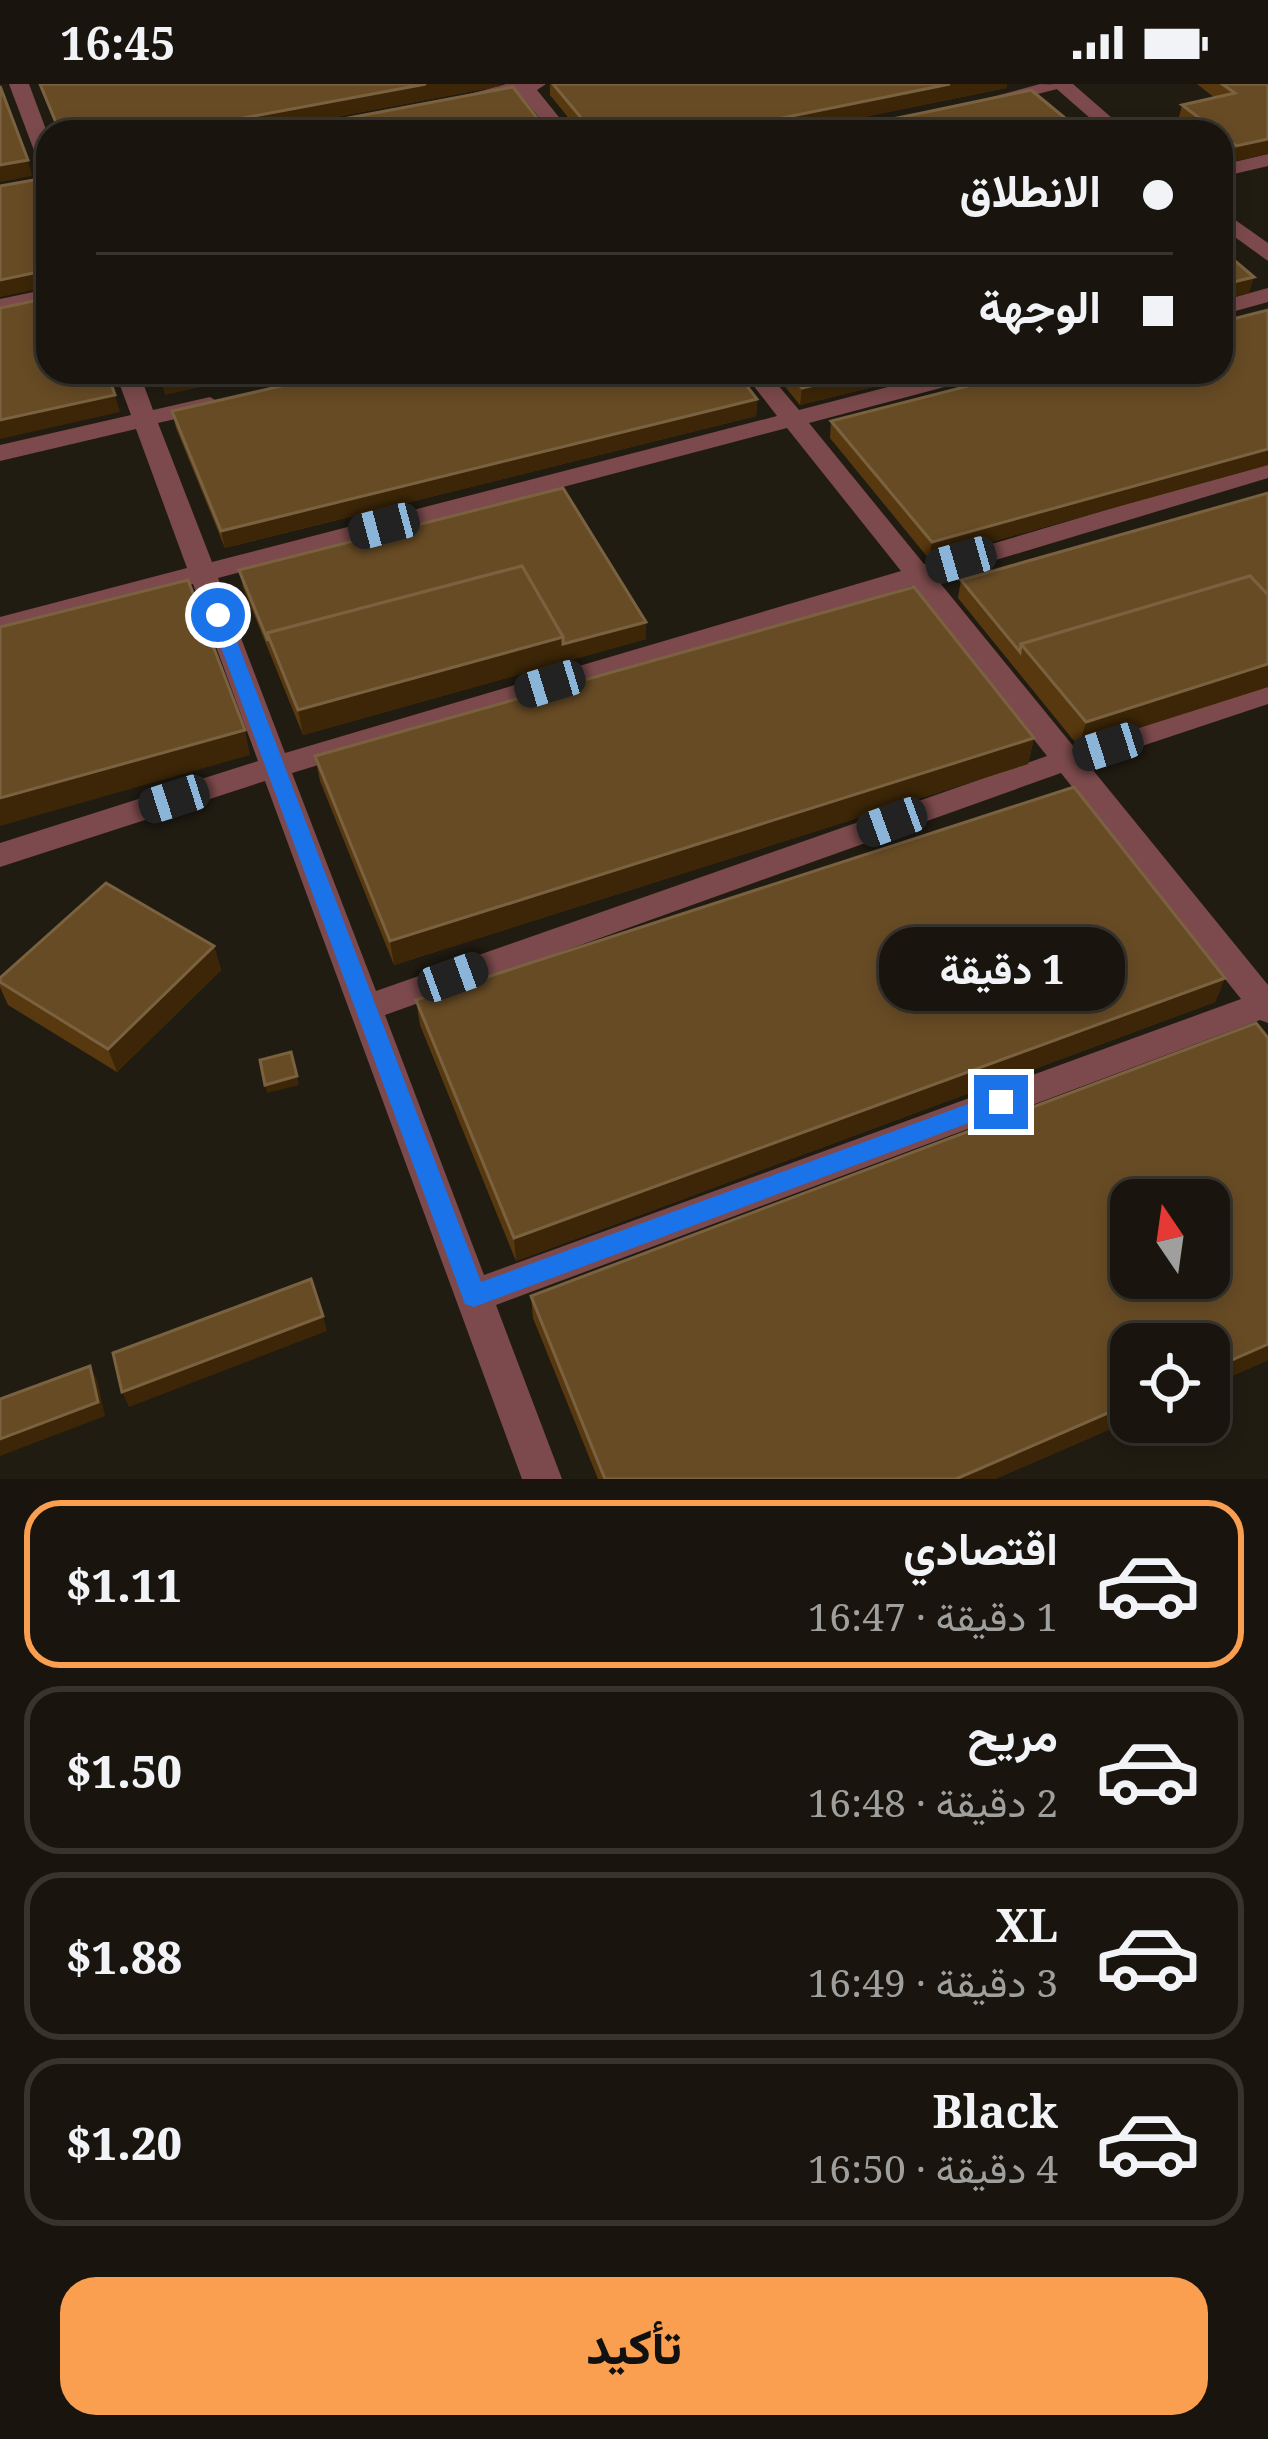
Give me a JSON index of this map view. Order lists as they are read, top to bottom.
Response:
{
  "north": "top",
  "page": {
    "status": "16:45",
    "banner": ["الانطلاق", "الوجهة"],
    "bubble": "1 دقيقة",
    "list": [
      {
        "name": "اقتصادي",
        "note": "1 دقيقة · 16:47",
        "value": "$1.11"
      },
      {
        "name": "مريح",
        "note": "2 دقيقة · 16:48",
        "value": "$1.50"
      },
      {
        "name": "XL",
        "note": "3 دقيقة · 16:49",
        "value": "$1.88"
      },
      {
        "name": "Black",
        "note": "4 دقيقة · 16:50",
        "value": "$1.20"
      }
    ],
    "buttons": "تأكيد"
  }
}
